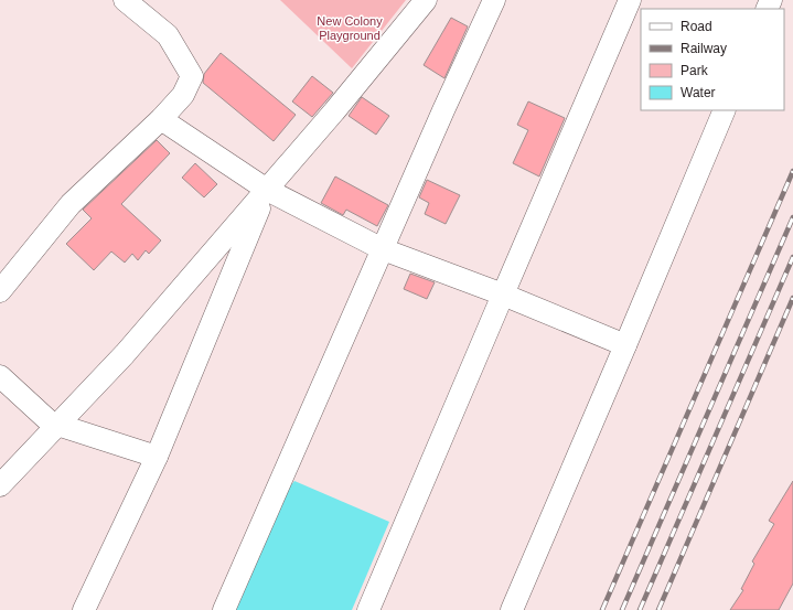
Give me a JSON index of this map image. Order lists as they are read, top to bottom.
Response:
{
  "parks": ["New Colony Playground"],
  "legend": [
    "Road",
    "Railway",
    "Park",
    "Water"
  ]
}
